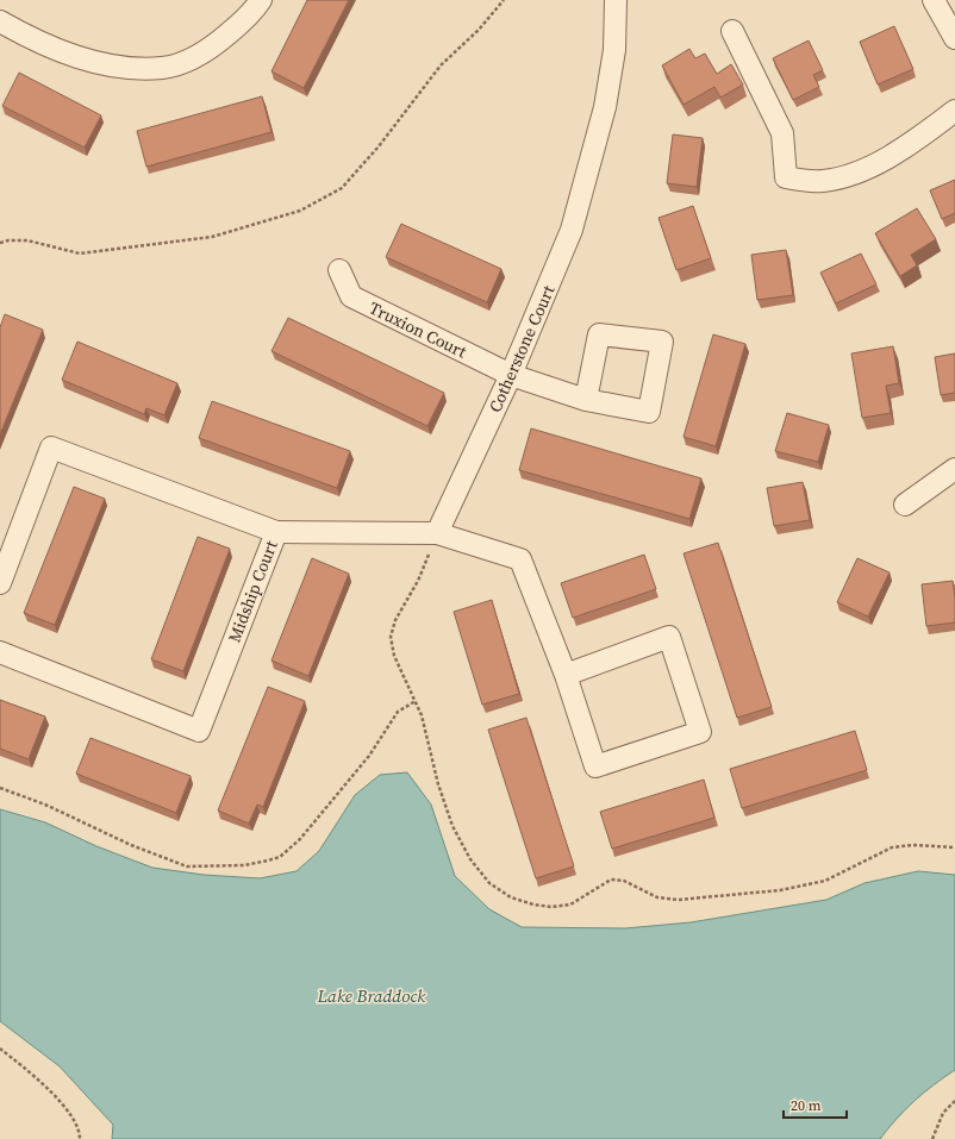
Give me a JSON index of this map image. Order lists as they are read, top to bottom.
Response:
{
  "streets": {
    "street": ["Truxion Court", "Cotherstone Court", "Midship Court"]
  },
  "crossings": [
    ["Truxion Court", "Cotherstone Court"]
  ],
  "water": ["Lake Braddock"],
  "scale_bar": "20 m"
}
